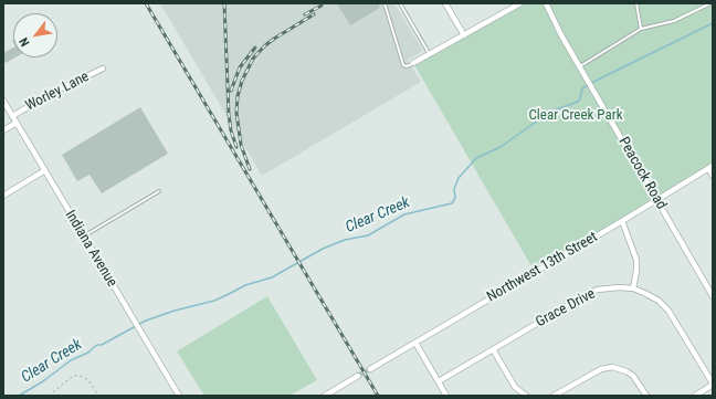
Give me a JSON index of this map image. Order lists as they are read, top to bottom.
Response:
{
  "streets": {
    "street": [
      "Worley Lane",
      "Peacock Road",
      "Indiana Avenue",
      "Northwest 13th Street",
      "Grace Drive"
    ]
  },
  "crossings": [
    ["Worley Lane", "Indiana Avenue"],
    ["Peacock Road", "Northwest 13th Street"]
  ],
  "water": ["Clear Creek"],
  "parks": ["Clear Creek Park"],
  "north": "bottom left"
}
